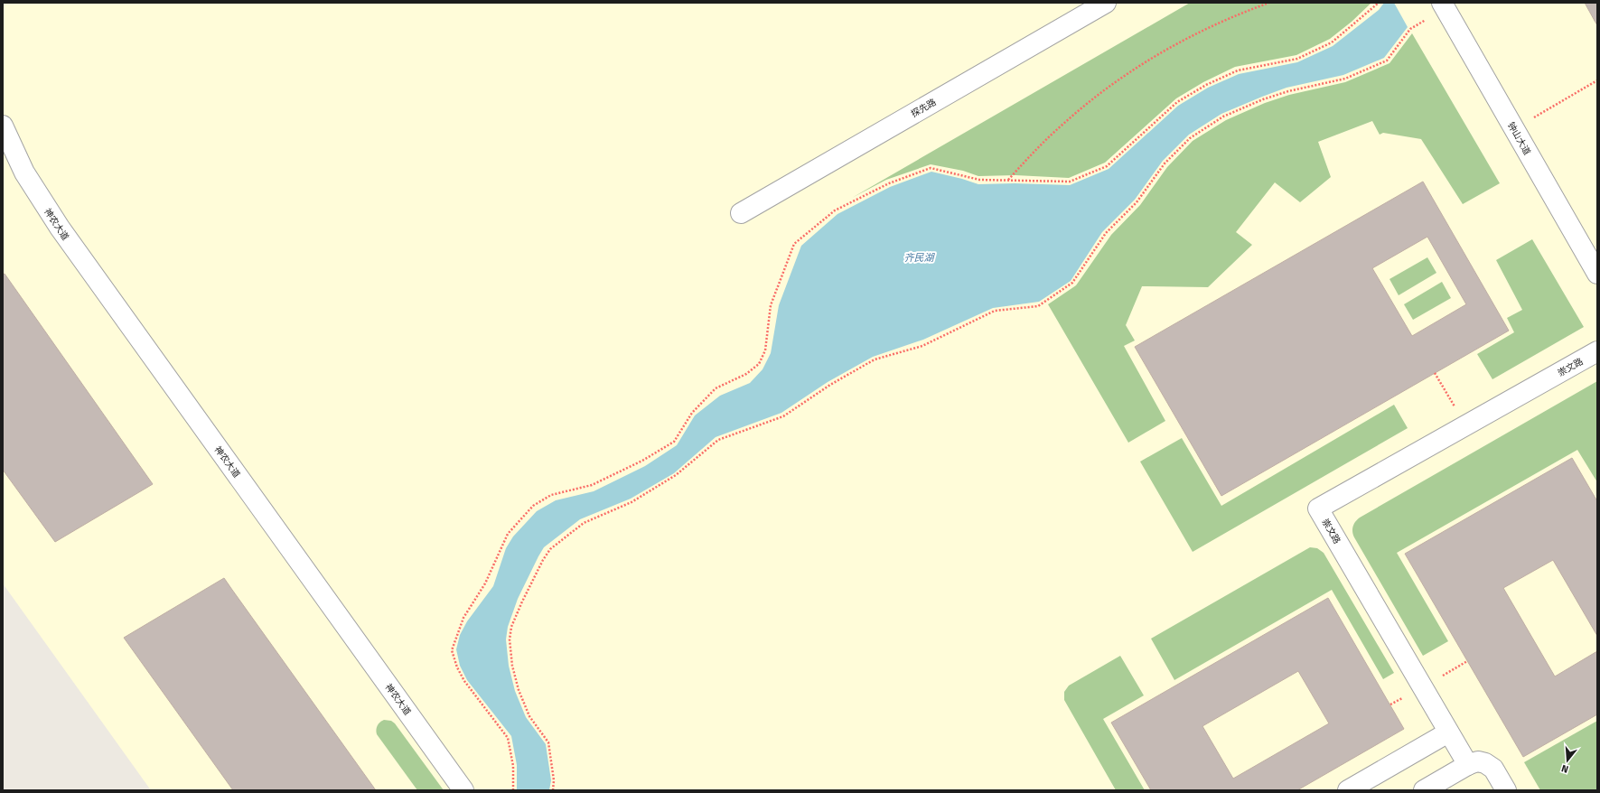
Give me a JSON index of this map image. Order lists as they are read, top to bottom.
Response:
{
  "streets": {
    "lane": [
      "探先路",
      "钟山大道",
      "神农大道",
      "崇文路"
    ]
  },
  "water": ["齐民湖"],
  "north": "bottom"
}
